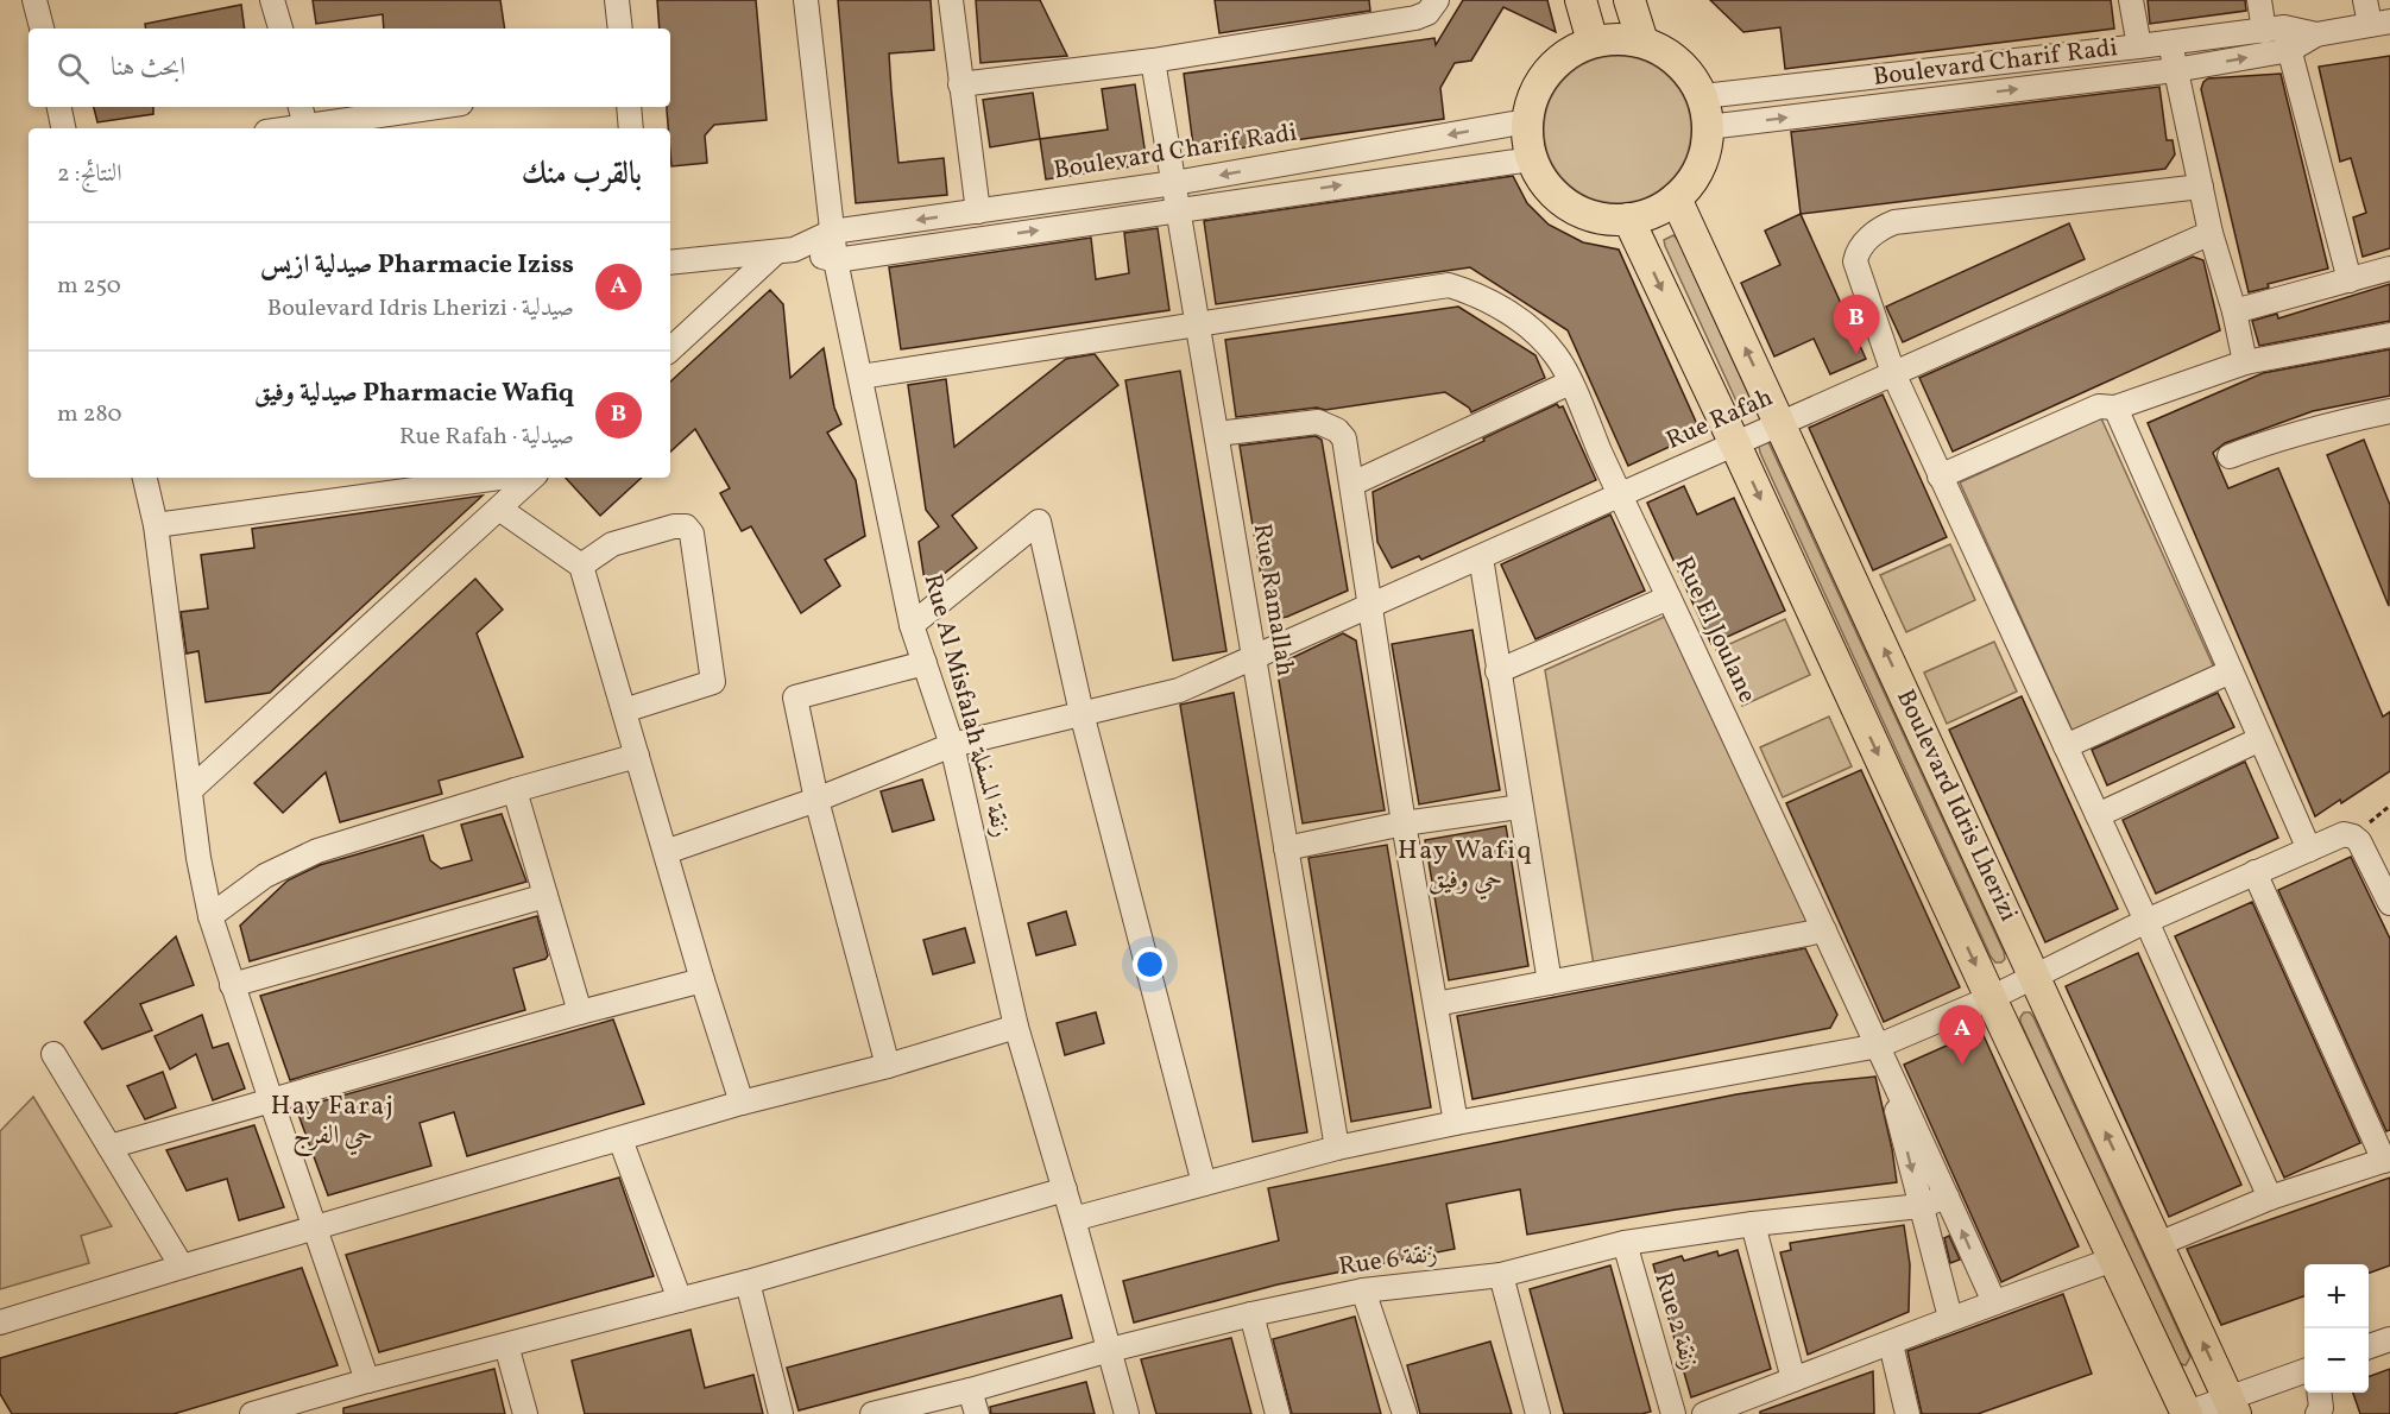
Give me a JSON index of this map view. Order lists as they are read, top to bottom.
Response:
{
  "streets": {
    "main road": ["Boulevard Idris Lherizi"],
    "street": [
      "Boulevard Charif Radi",
      "Rue Rafah",
      "Rue Ramallah",
      "Rue El Joulane",
      "Rue Al Misfalah زنقة المسفلة",
      "Rue 6 زنقة",
      "Rue 2 زنقة"
    ]
  },
  "crossings": [
    ["Boulevard Charif Radi", "Rue Ramallah"],
    ["Boulevard Charif Radi", "Rue Al Misfalah زنقة المسفلة"],
    ["Boulevard Charif Radi", "Boulevard Idris Lherizi"],
    ["Rue Rafah", "Rue Ramallah"],
    ["Rue Rafah", "Rue El Joulane"],
    ["Rue Rafah", "Rue Al Misfalah زنقة المسفلة"],
    ["Rue Rafah", "Boulevard Idris Lherizi"],
    ["Rue Ramallah", "Rue El Joulane"],
    ["Rue Al Misfalah زنقة المسفلة", "Rue 6 زنقة"],
    ["Rue 6 زنقة", "Rue 2 زنقة"]
  ],
  "districts": ["Hay Wafiq حي وفيق", "Hay Faraj حي الفرج"],
  "page": {
    "search": "ابحث هنا",
    "heading": ["بالقرب منك", "النتائج: 2"],
    "list": [
      {
        "mark": "A",
        "name": "Pharmacie Iziss صيدلية ازيس",
        "note": "صيدلية · Boulevard Idris Lherizi",
        "value": "250 m"
      },
      {
        "mark": "B",
        "name": "Pharmacie Wafiq صيدلية وفيق",
        "note": "صيدلية · Rue Rafah",
        "value": "280 m"
      }
    ],
    "pins": ["B", "A"],
    "map_buttons": ["+", "−"]
  }
}
